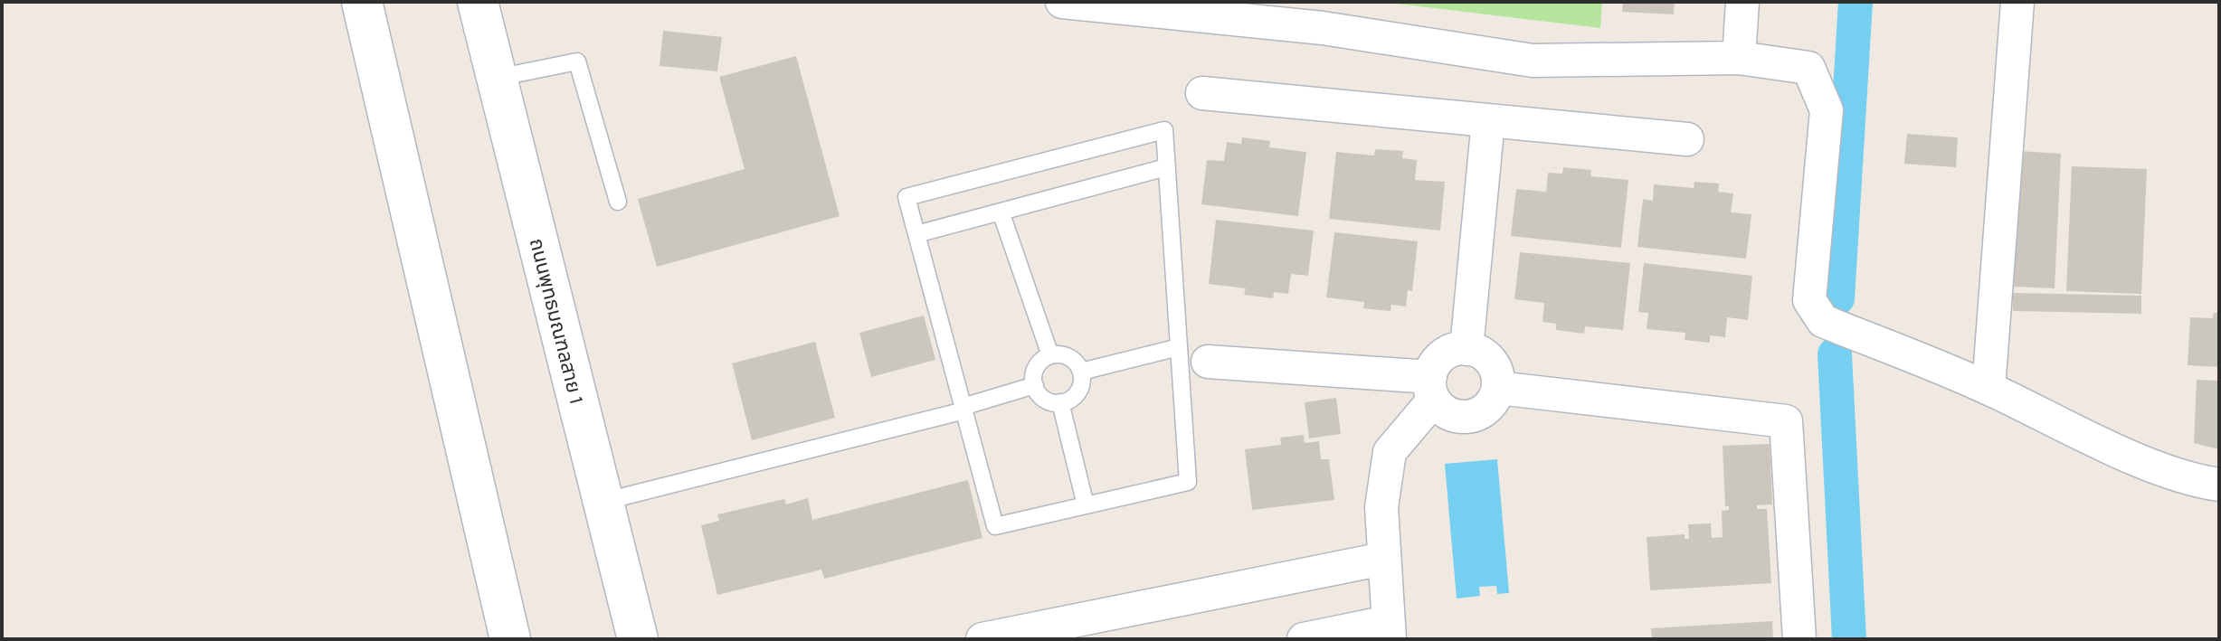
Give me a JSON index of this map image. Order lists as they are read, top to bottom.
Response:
{
  "streets": {
    "main road": ["ถนนพุทธมณฑลสาย 1"]
  }
}
